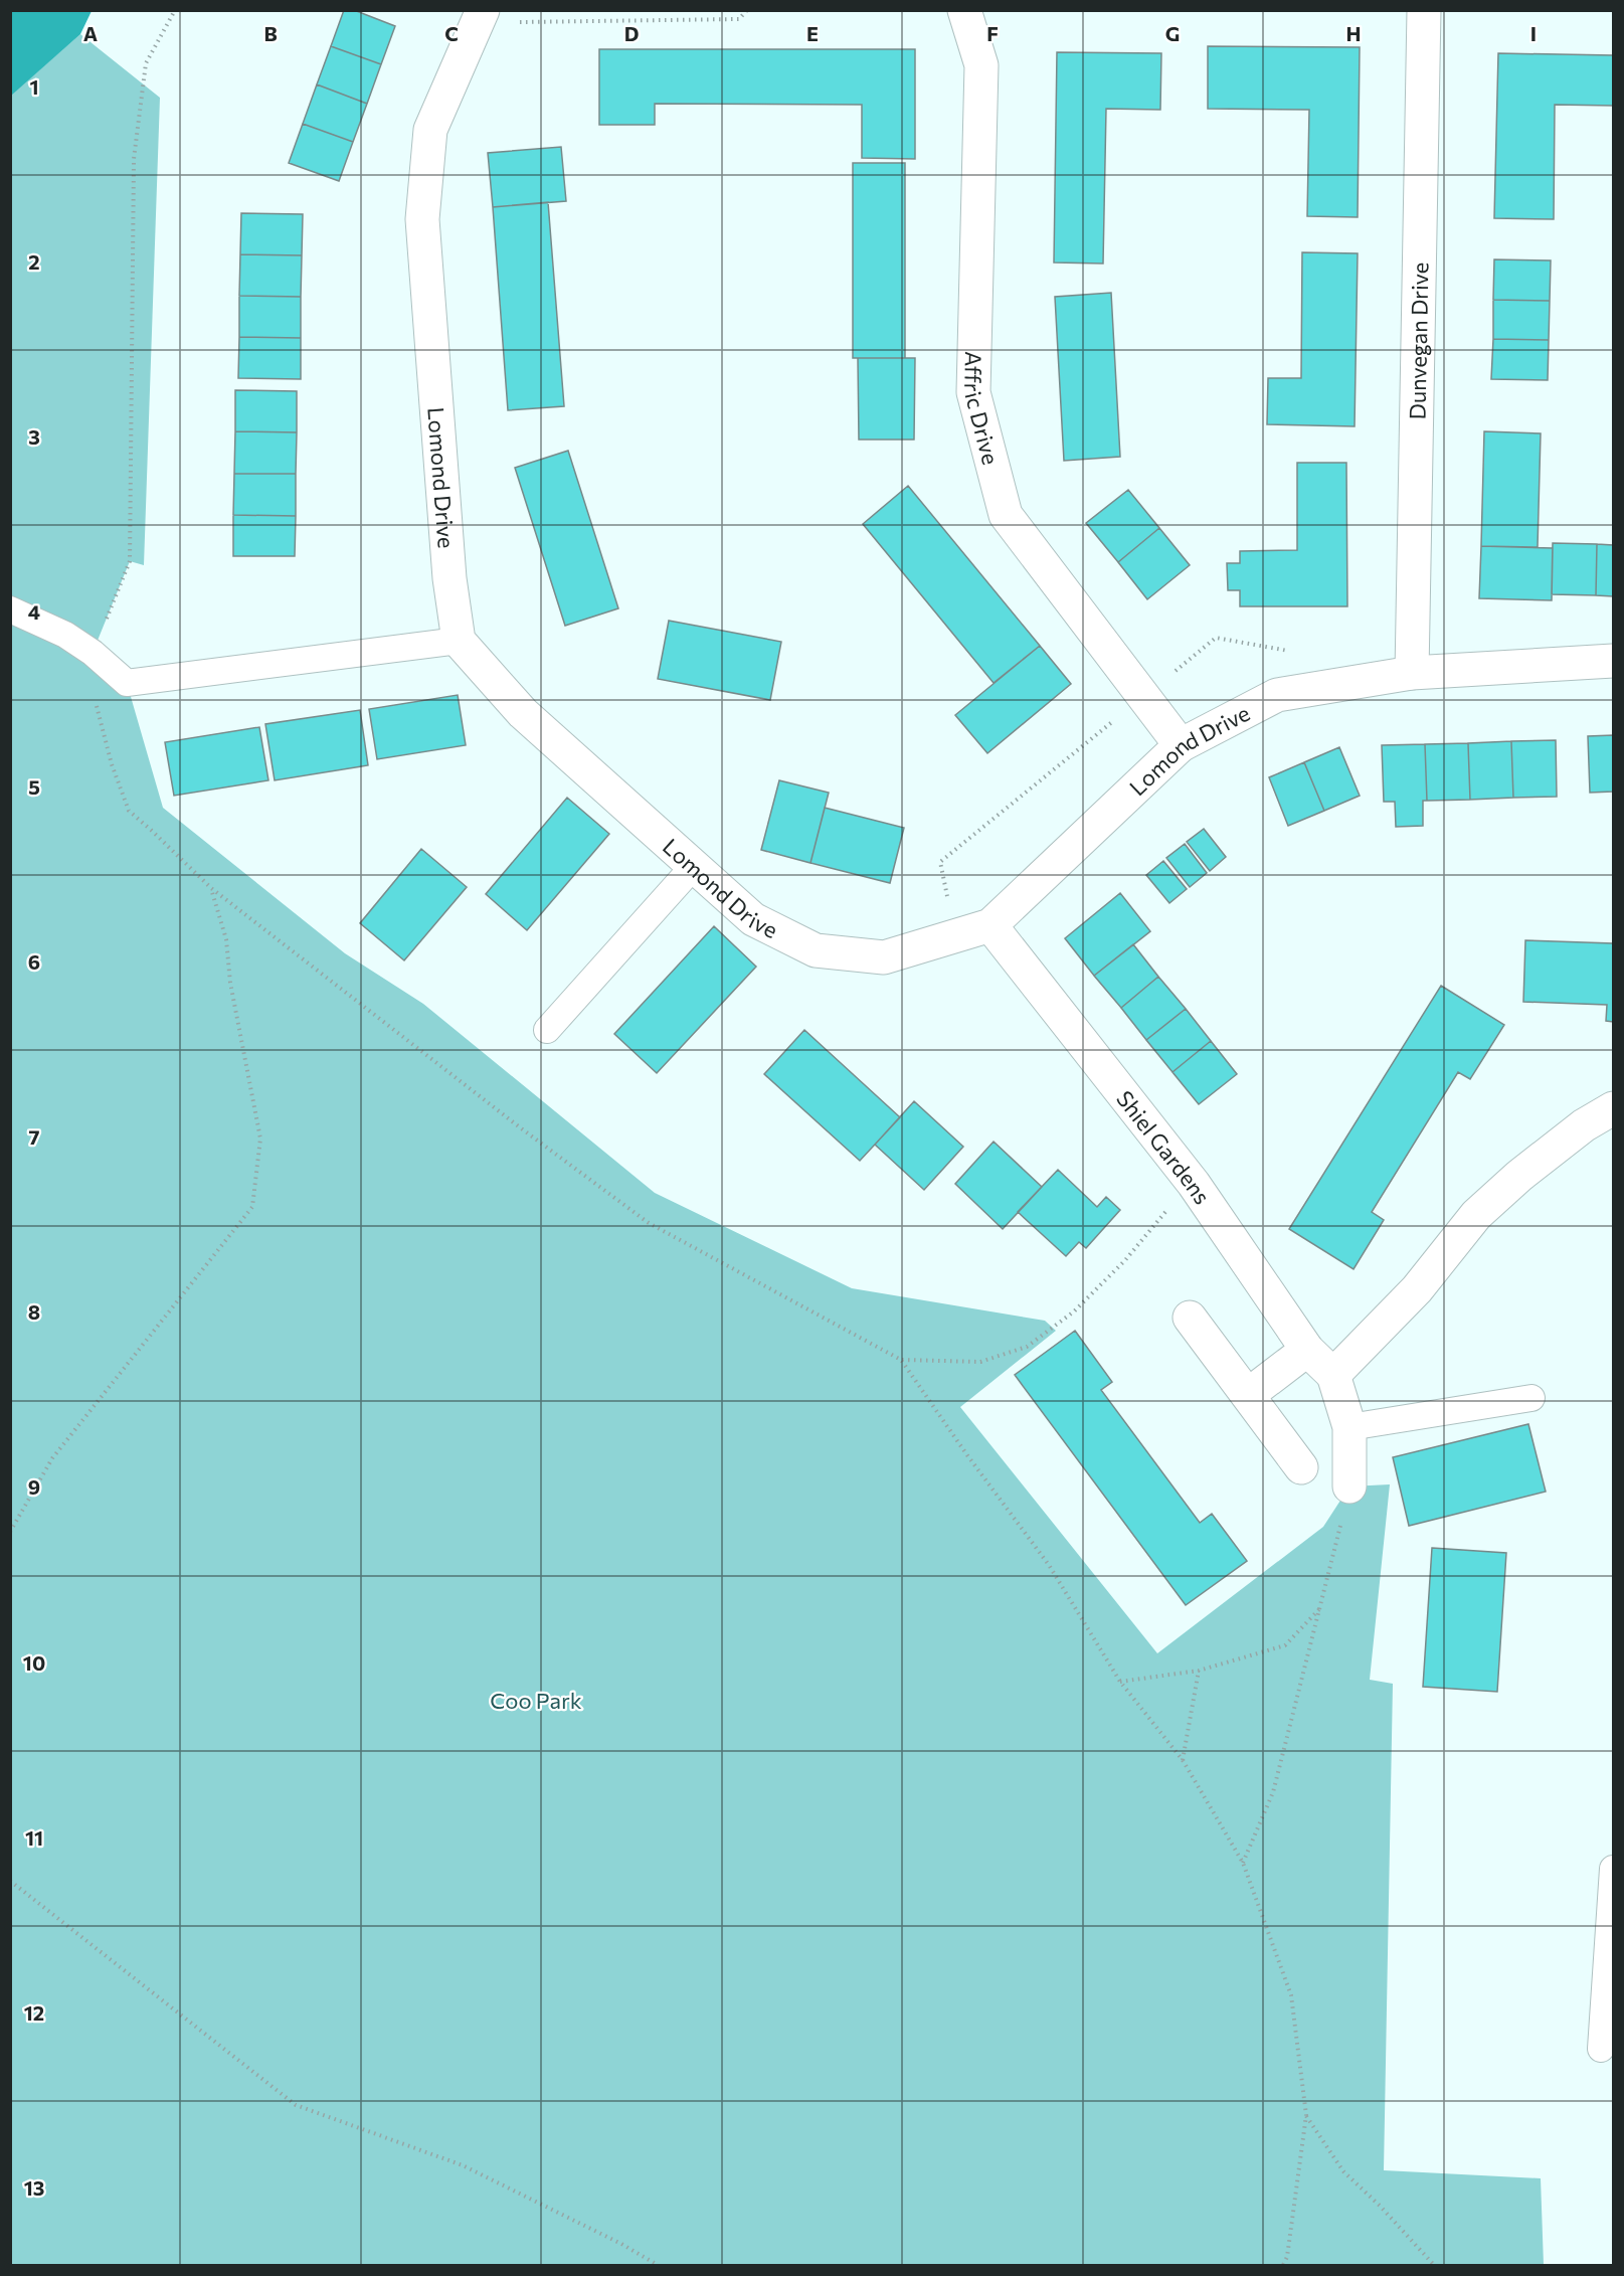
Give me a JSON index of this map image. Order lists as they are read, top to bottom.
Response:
{
  "streets": {
    "street": [
      "Dunvegan Drive",
      "Affric Drive",
      "Lomond Drive",
      "Shiel Gardens"
    ]
  },
  "crossings": [
    ["Dunvegan Drive", "Lomond Drive"],
    ["Affric Drive", "Lomond Drive"],
    ["Lomond Drive", "Shiel Gardens"]
  ],
  "parks": ["Coo Park"],
  "grid": {
    "columns": [
      "A",
      "B",
      "C",
      "D",
      "E",
      "F",
      "G",
      "H",
      "I"
    ],
    "rows": [
      "1",
      "2",
      "3",
      "4",
      "5",
      "6",
      "7",
      "8",
      "9",
      "10",
      "11",
      "12",
      "13"
    ]
  }
}
